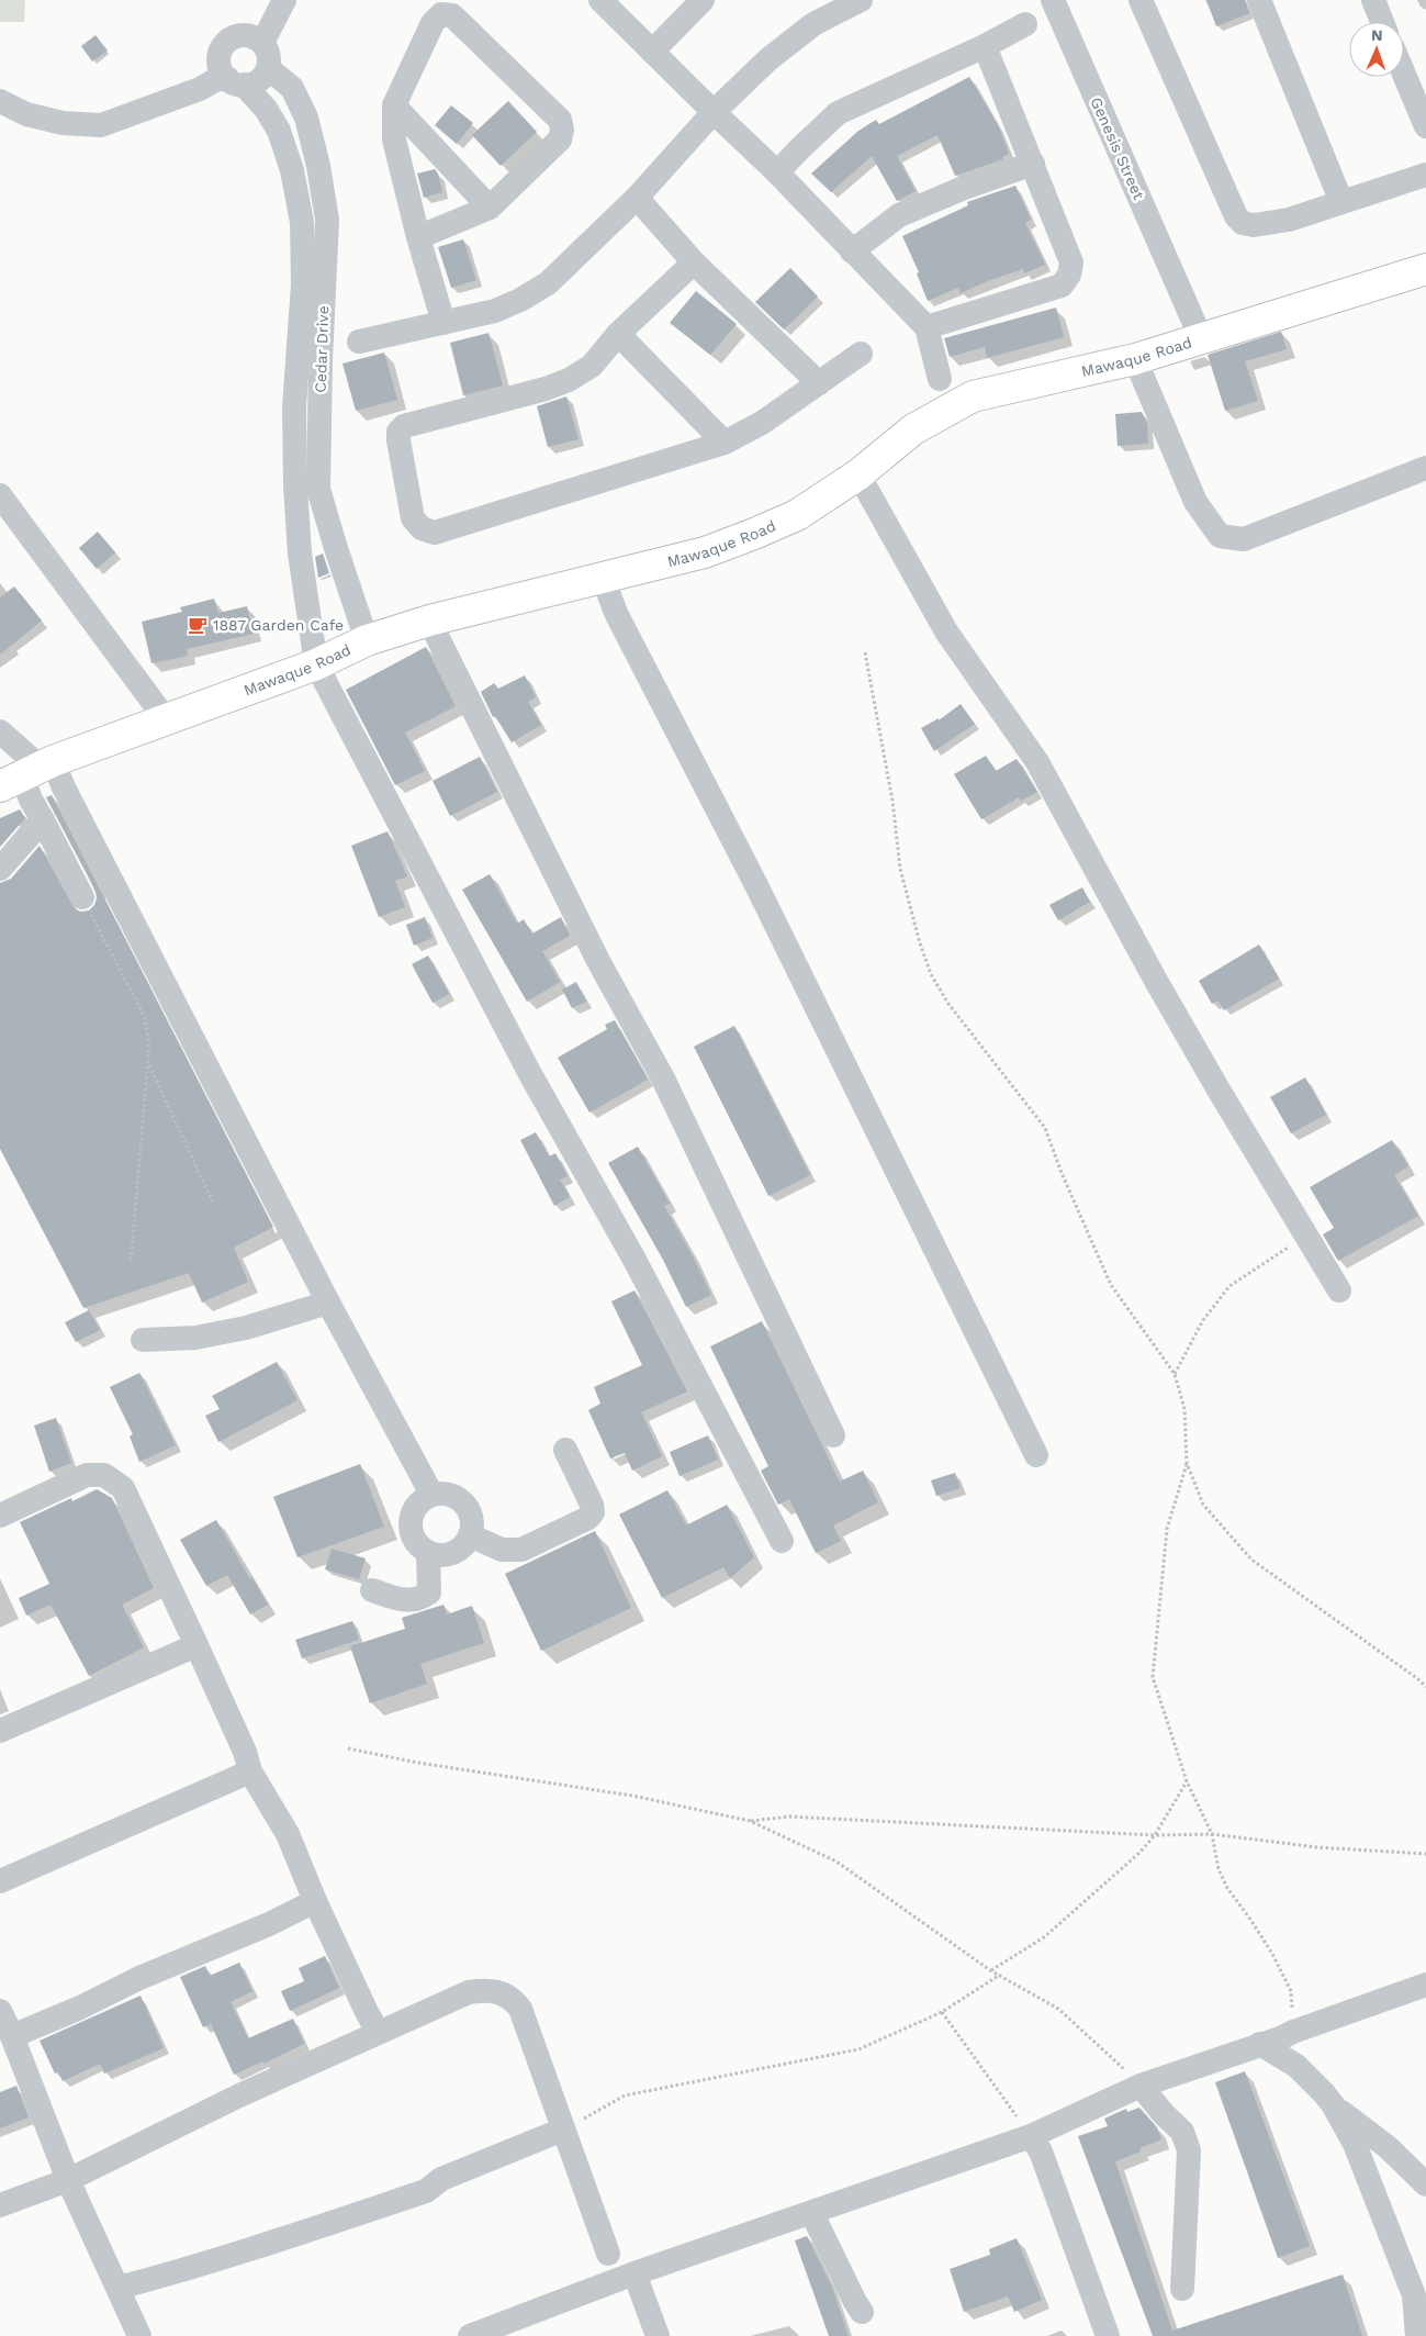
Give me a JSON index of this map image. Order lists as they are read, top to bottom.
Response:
{
  "streets": {
    "main road": ["Mawaque Road"],
    "street": ["Genesis Street", "Cedar Drive"]
  },
  "crossings": [
    ["Genesis Street", "Mawaque Road"],
    ["Cedar Drive", "Mawaque Road"]
  ],
  "places": {
    "cafe": ["1887 Garden Cafe"]
  },
  "north": "top"
}
